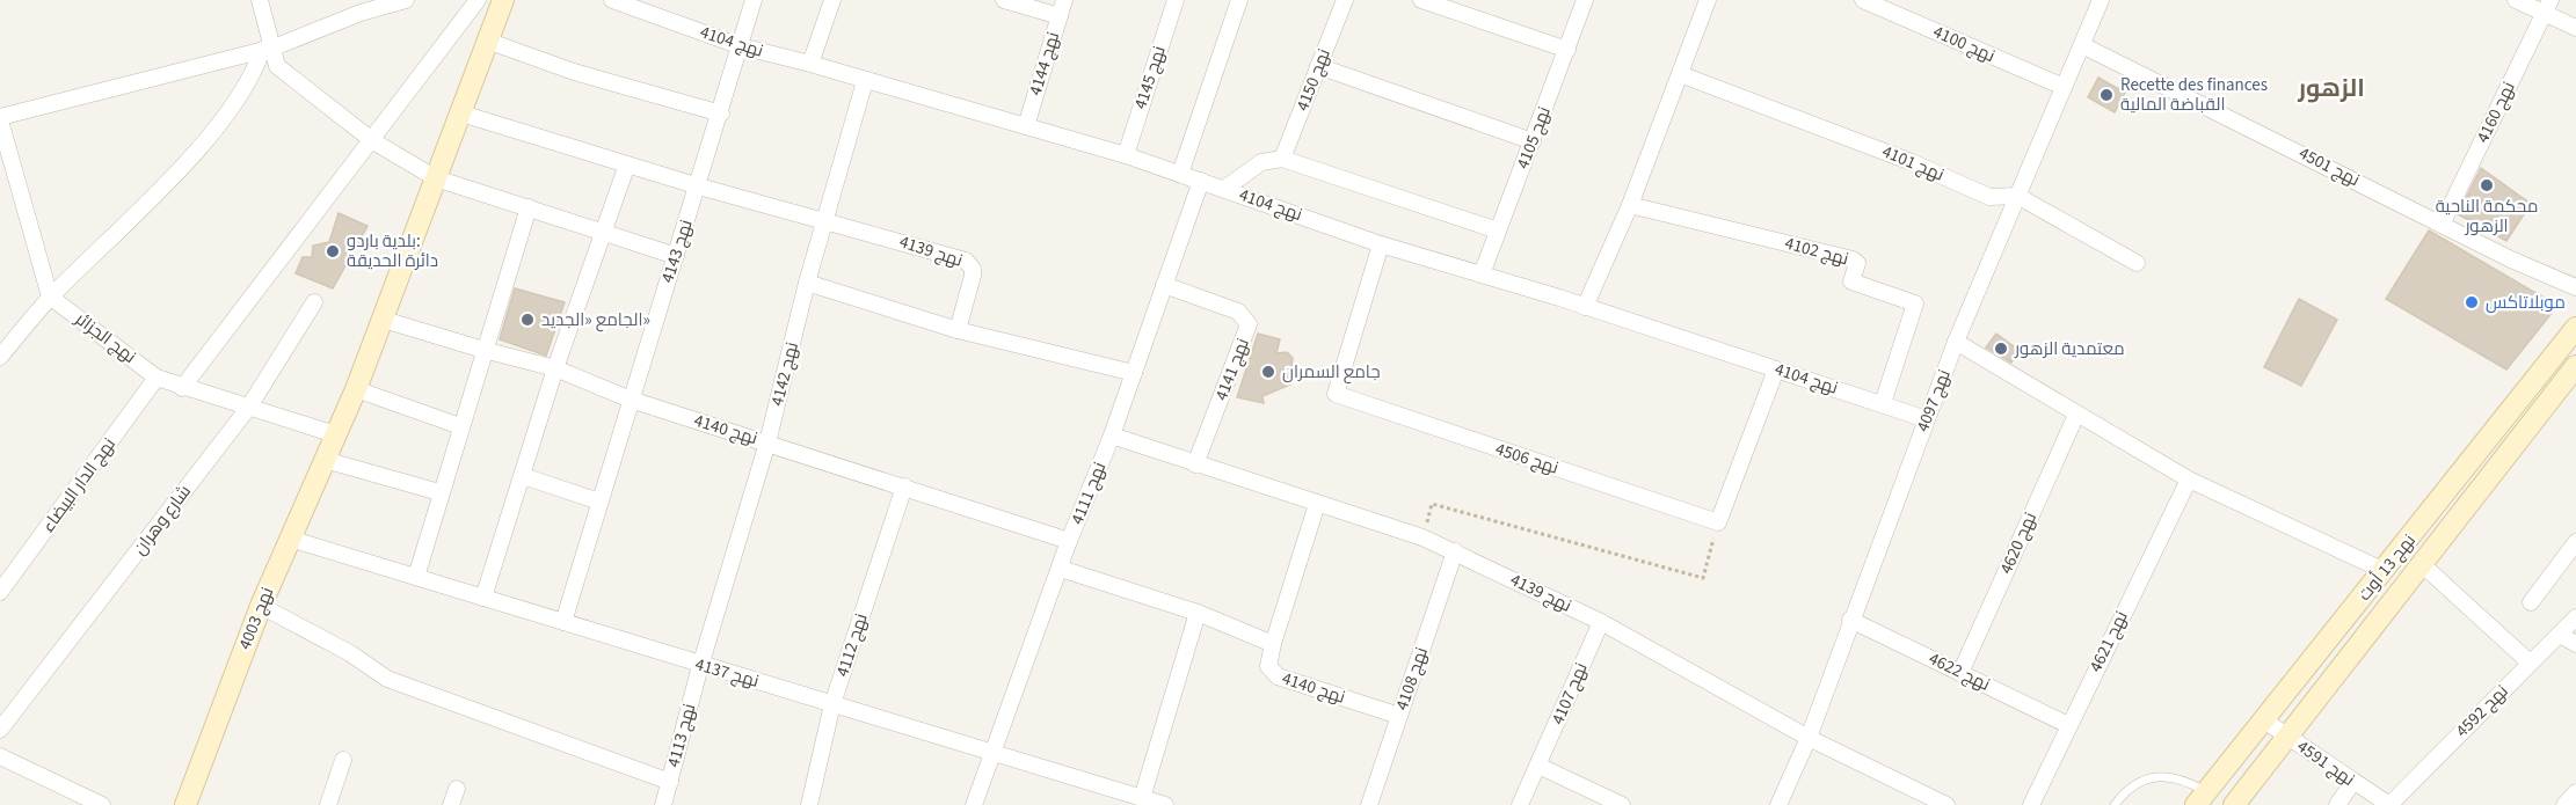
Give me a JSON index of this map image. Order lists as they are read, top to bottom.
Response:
{
  "streets": {
    "main road": ["نهج 13 أوت", "نهج 4003"],
    "street": [
      "نهج 4104",
      "نهج 4100",
      "نهج 4144",
      "نهج 4145",
      "نهج 4150",
      "نهج 4160",
      "نهج 4105",
      "نهج 4101",
      "نهج 4501",
      "نهج 4143",
      "نهج 4139",
      "نهج 4102",
      "نهج الجزائر",
      "نهج 4141",
      "نهج 4142",
      "نهج 4097",
      "نهج 4140",
      "نهج 4506",
      "نهج الدار البيضاء",
      "نهج 4111",
      "شارع وهران",
      "نهج 4620",
      "نهج 4621",
      "نهج 4112",
      "نهج 4622",
      "نهج 4137",
      "نهج 4108",
      "نهج 4107",
      "نهج 4592",
      "نهج 4113",
      "نهج 4591"
    ]
  },
  "crossings": [
    ["نهج 4104", "نهج 4144"],
    ["نهج 4104", "نهج 4145"],
    ["نهج 4104", "نهج 4105"],
    ["نهج 4104", "نهج 4143"],
    ["نهج 4104", "نهج 4102"],
    ["نهج 4104", "نهج 4142"],
    ["نهج 4104", "نهج 4097"],
    ["نهج 4104", "نهج 4506"],
    ["نهج 4104", "نهج 4111"],
    ["نهج 4100", "نهج 4097"],
    ["نهج 4160", "نهج 4501"],
    ["نهج 4101", "نهج 4097"],
    ["نهج 4501", "نهج 4097"],
    ["نهج 4143", "نهج 4140"],
    ["نهج 4143", "نهج 4137"],
    ["نهج 4139", "نهج 4141"],
    ["نهج 4139", "نهج 4142"],
    ["نهج 4139", "نهج 4097"],
    ["نهج 4139", "نهج 4111"],
    ["نهج 4139", "نهج 4108"],
    ["نهج 4139", "نهج 4107"],
    ["نهج الجزائر", "نهج الدار البيضاء"],
    ["نهج الجزائر", "شارع وهران"],
    ["نهج الجزائر", "نهج 4003"],
    ["نهج 4141", "نهج 4111"],
    ["نهج 4142", "نهج 4140"],
    ["نهج 4142", "نهج 4137"],
    ["نهج 4142", "نهج 4113"],
    ["نهج 4097", "نهج 4622"],
    ["نهج 4140", "نهج 4111"],
    ["نهج 4140", "نهج 4003"],
    ["نهج 4140", "نهج 4112"],
    ["نهج 4140", "نهج 4108"],
    ["نهج 4111", "نهج 4137"],
    ["نهج 4620", "نهج 4622"],
    ["نهج 13 أوت", "نهج 4591"],
    ["نهج 4003", "نهج 4137"],
    ["نهج 4621", "نهج 4622"],
    ["نهج 4112", "نهج 4137"],
    ["نهج 4137", "نهج 4113"],
    ["نهج 4592", "نهج 4591"]
  ],
  "districts": ["الزهور"],
  "places": [
    "Recette des finances القباضة المالية",
    "محكمة الناحية الزهور",
    "بلدية باردو: دائرة الحديقة",
    "موبلاتاكس",
    "الجامع «الجديد»",
    "معتمدية الزهور",
    "جامع السمران"
  ]
}
